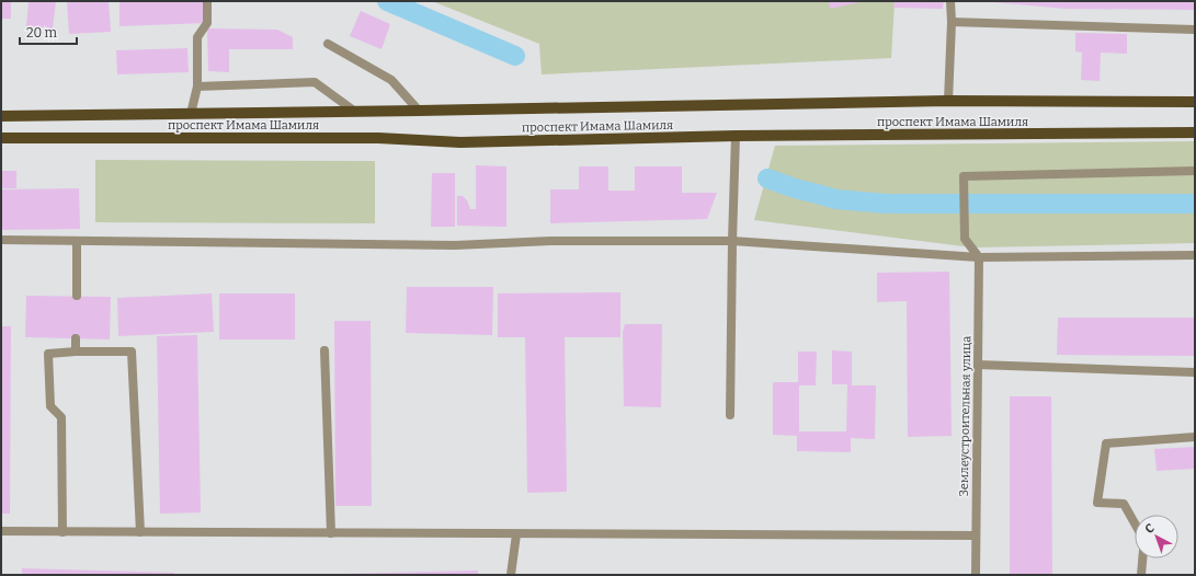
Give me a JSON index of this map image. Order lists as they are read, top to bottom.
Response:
{
  "streets": {
    "main road": ["проспект Имама Шамиля"],
    "street": ["Землеустроительная улица"]
  },
  "scale_bar": "20 m",
  "north": "top left"
}
